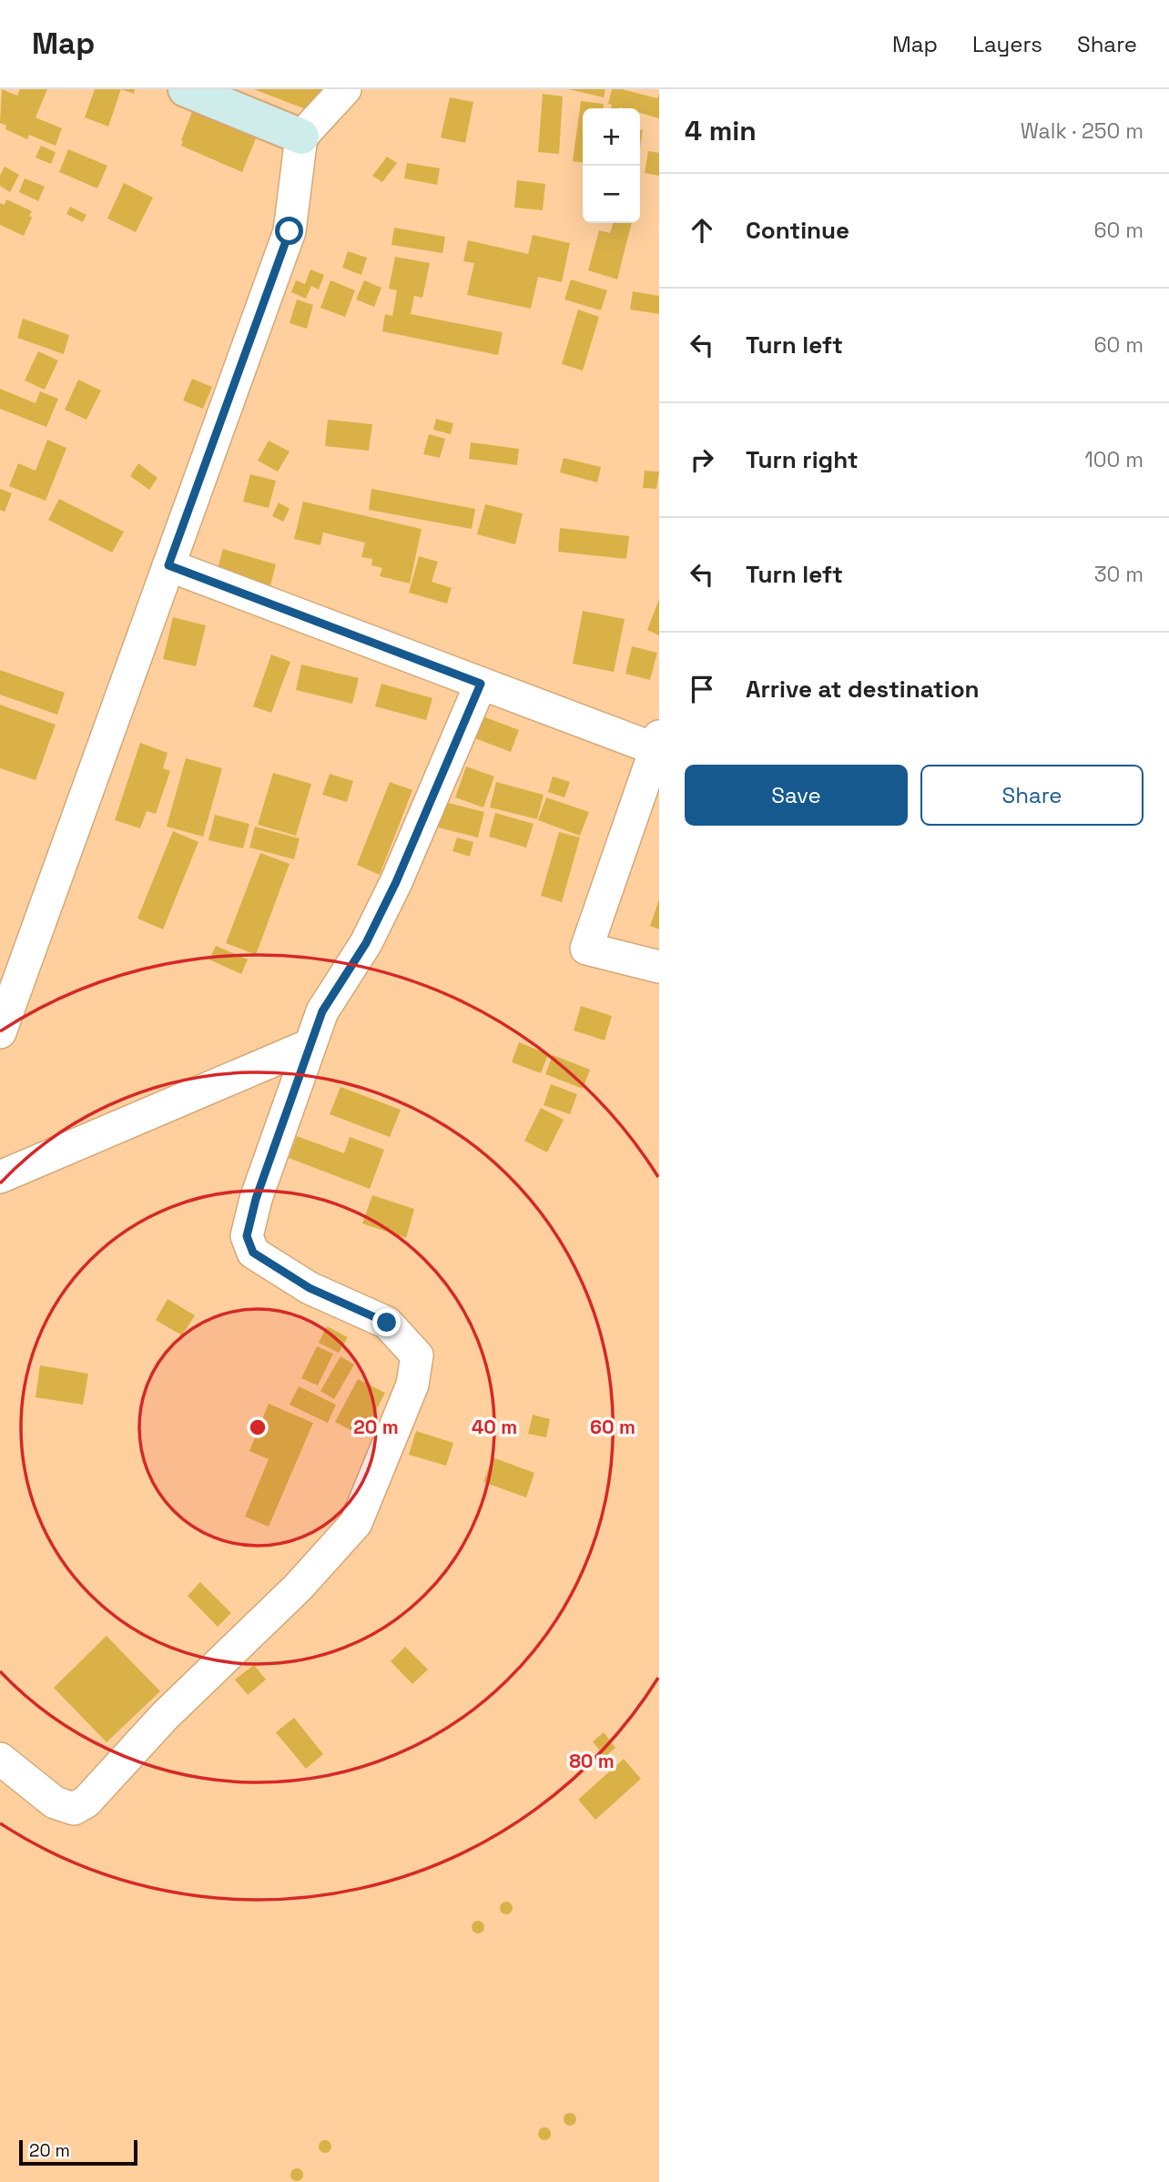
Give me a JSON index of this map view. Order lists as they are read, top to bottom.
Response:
{
  "scale_bar": "20 m",
  "page": {
    "header": "Map",
    "nav": ["Map", "Layers", "Share"],
    "heading": ["4 min", "Walk · 250 m"],
    "map_buttons": ["+", "−"],
    "list": [
      ["Continue", "60 m"],
      ["Turn left", "60 m"],
      ["Turn right", "100 m"],
      ["Turn left", "30 m"],
      "Arrive at destination"
    ],
    "buttons": ["Save", "Share"],
    "scale": "20 m"
  },
  "rings": [
    "20 m",
    "40 m",
    "60 m",
    "80 m"
  ]
}
